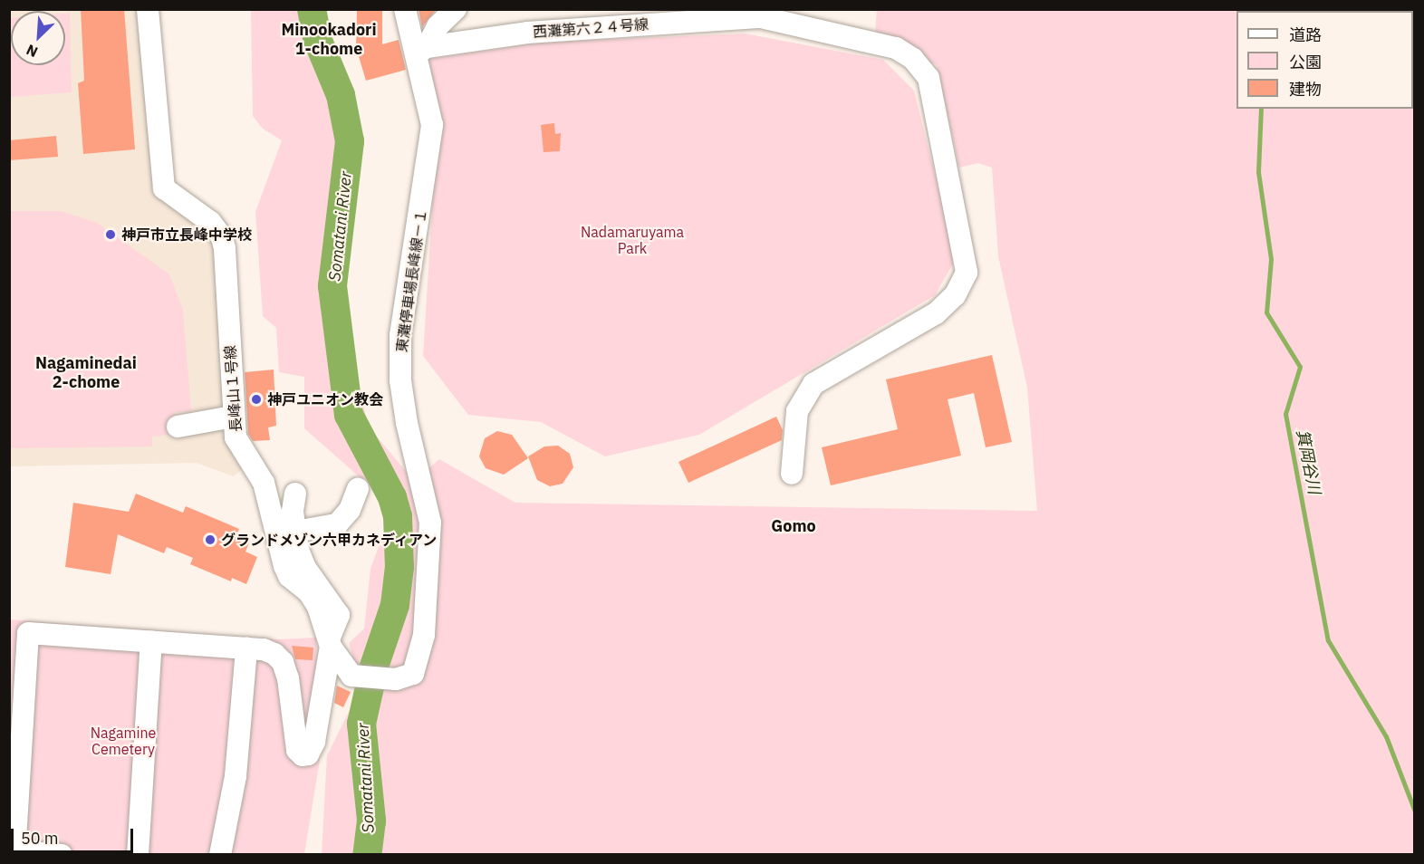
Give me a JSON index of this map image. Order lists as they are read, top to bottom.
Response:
{
  "streets": {
    "street": ["西灘第六２４号線", "東灘停車場長峰線－１", "長峰山１号線"]
  },
  "crossings": [
    ["西灘第六２４号線", "東灘停車場長峰線－１"],
    ["東灘停車場長峰線－１", "長峰山１号線"]
  ],
  "districts": ["Minookadori 1-chome", "Nagaminedai 2-chome", "Gomo"],
  "water": ["Somatani River", "箕岡谷川"],
  "parks": ["Nadamaruyama Park", "Nagamine Cemetery"],
  "places": ["神戸市立長峰中学校", "神戸ユニオン教会", "グランドメゾン六甲カネディアン"],
  "legend": ["道路", "公園", "建物"],
  "scale_bar": "50 m",
  "north": "bottom left"
}
